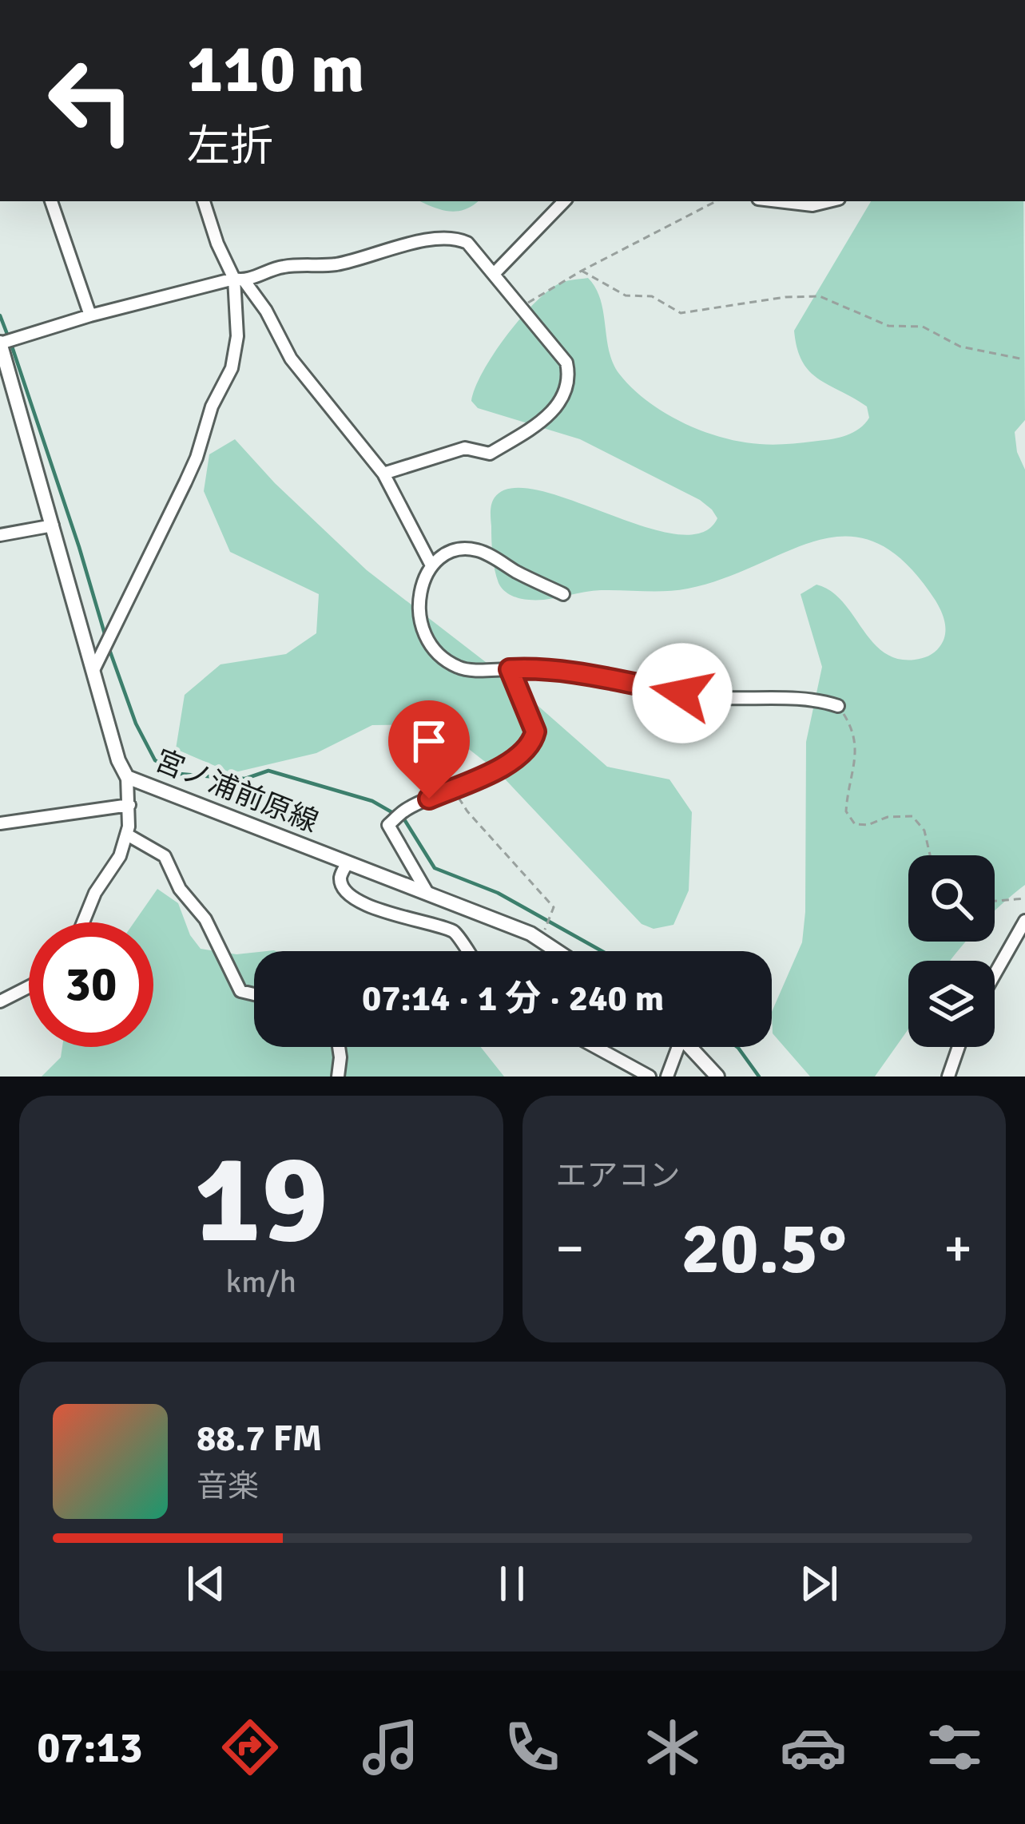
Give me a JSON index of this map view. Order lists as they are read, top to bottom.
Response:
{
  "streets": {
    "main road": ["宮ノ浦前原線"]
  },
  "page": {
    "turn": ["110 m", "左折"],
    "limit": "30",
    "trip": "07:14 · 1 分 · 240 m",
    "tile": [
      ["19", "km/h"],
      "エアコン"
    ],
    "heat": ["−", "20.5°", "+"],
    "song": ["88.7 FM", "音楽"],
    "tabs": "07:13"
  }
}
